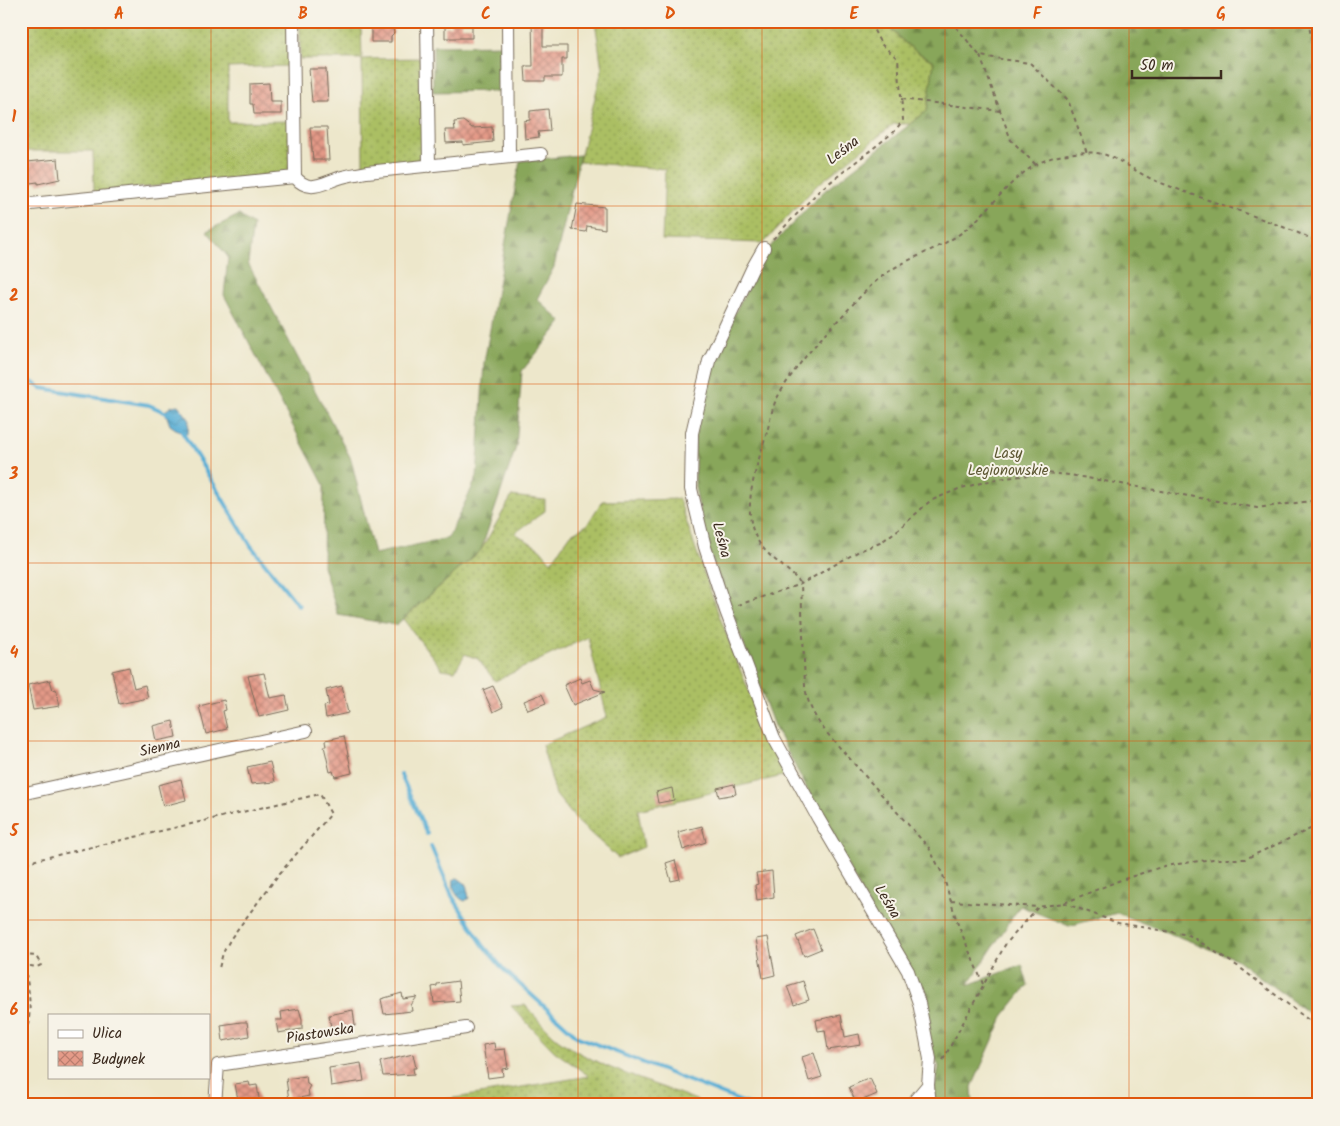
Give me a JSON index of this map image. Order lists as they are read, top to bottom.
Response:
{
  "streets": {
    "street": ["Leśna", "Sienna", "Piastowska"]
  },
  "parks": ["Lasy Legionowskie"],
  "legend": ["Ulica", "Budynek"],
  "scale_bar": "50 m",
  "grid": {
    "columns": [
      "A",
      "B",
      "C",
      "D",
      "E",
      "F",
      "G"
    ],
    "rows": [
      "1",
      "2",
      "3",
      "4",
      "5",
      "6"
    ]
  }
}
